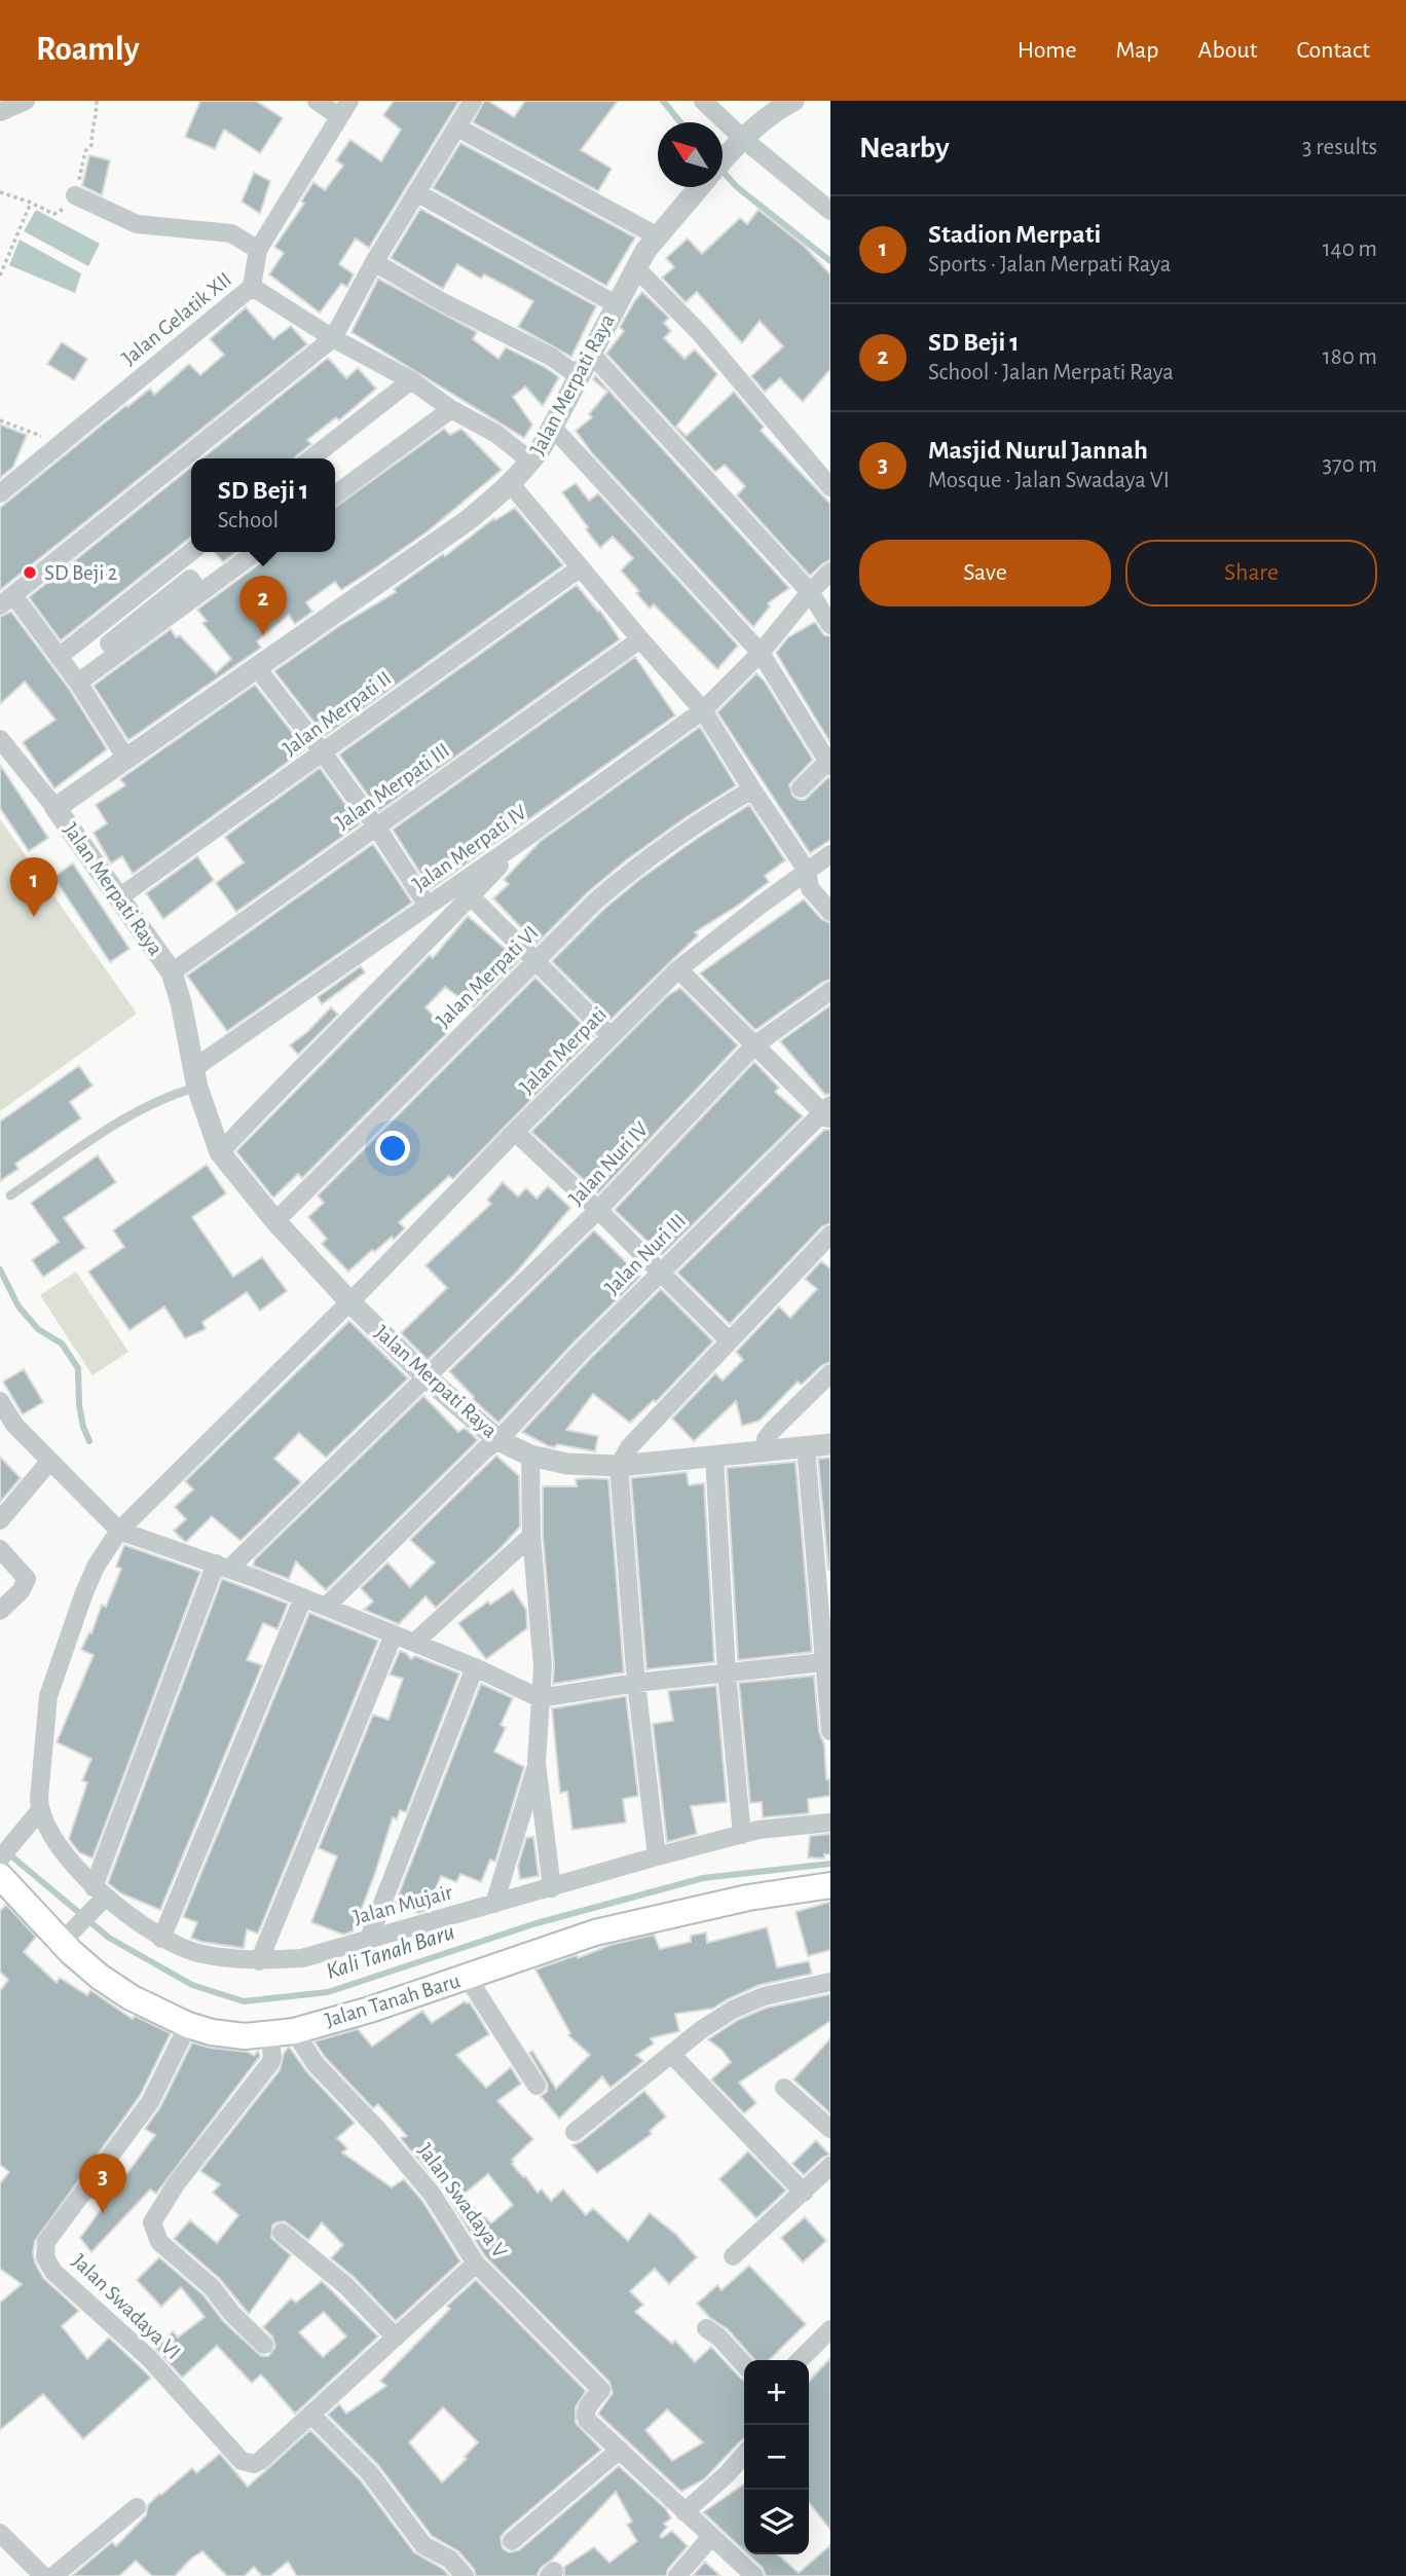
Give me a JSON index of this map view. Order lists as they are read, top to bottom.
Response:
{
  "streets": {
    "main road": ["Jalan Tanah Baru"],
    "street": [
      "Jalan Gelatik XII",
      "Jalan Merpati Raya",
      "Jalan Merpati II",
      "Jalan Merpati III",
      "Jalan Merpati IV",
      "Jalan Merpati VI",
      "Jalan Merpati",
      "Jalan Nuri IV",
      "Jalan Nuri III",
      "Jalan Mujair",
      "Jalan Swadaya V",
      "Jalan Swadaya VI"
    ]
  },
  "crossings": [
    ["Jalan Merpati Raya", "Jalan Merpati II"],
    ["Jalan Merpati Raya", "Jalan Merpati III"],
    ["Jalan Merpati Raya", "Jalan Merpati IV"],
    ["Jalan Merpati Raya", "Jalan Merpati VI"],
    ["Jalan Merpati Raya", "Jalan Merpati"],
    ["Jalan Merpati Raya", "Jalan Nuri IV"],
    ["Jalan Merpati Raya", "Jalan Nuri III"],
    ["Jalan Merpati", "Jalan Mujair"],
    ["Jalan Tanah Baru", "Jalan Swadaya V"],
    ["Jalan Tanah Baru", "Jalan Swadaya VI"]
  ],
  "water": ["Kali Tanah Baru"],
  "places": ["SD Beji 2"],
  "north": "top left",
  "page": {
    "header": "Roamly",
    "nav": [
      "Home",
      "Map",
      "About",
      "Contact"
    ],
    "heading": ["Nearby", "3 results"],
    "list": [
      {
        "mark": "1",
        "name": "Stadion Merpati",
        "note": "Sports · Jalan Merpati Raya",
        "value": "140 m"
      },
      {
        "mark": "2",
        "name": "SD Beji 1",
        "note": "School · Jalan Merpati Raya",
        "value": "180 m"
      },
      {
        "mark": "3",
        "name": "Masjid Nurul Jannah",
        "note": "Mosque · Jalan Swadaya VI",
        "value": "370 m"
      }
    ],
    "popup": ["SD Beji 1", "School"],
    "buttons": ["Save", "Share"],
    "pins": ["2", "1", "3"],
    "map_buttons": ["+", "−"]
  }
}
